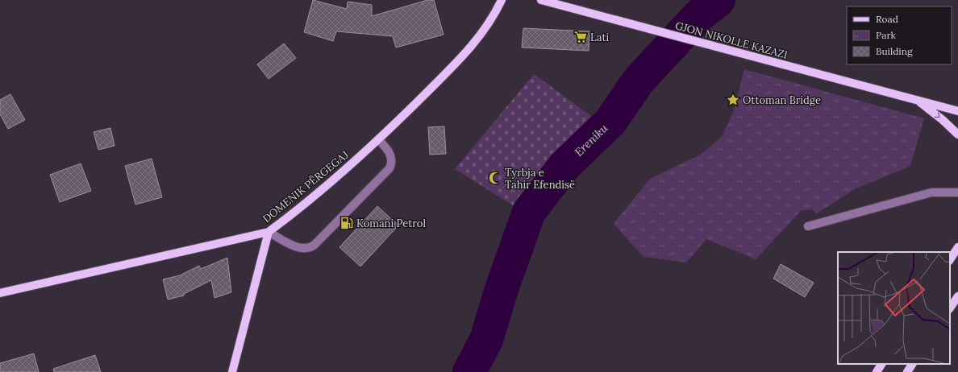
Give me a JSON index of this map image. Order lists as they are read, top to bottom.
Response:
{
  "streets": {
    "main road": ["GJON NIKOLLE KAZAZI", "DOMENIK PËRGEGAJ"]
  },
  "water": ["Ereniku"],
  "places": {
    "supermarket": ["Lati"],
    "place": ["Ottoman Bridge"],
    "mosque": ["Tyrbja e Tahir Efendisë"],
    "fuel station": ["Komani Petrol"]
  },
  "legend": ["Road", "Park", "Building"]
}
